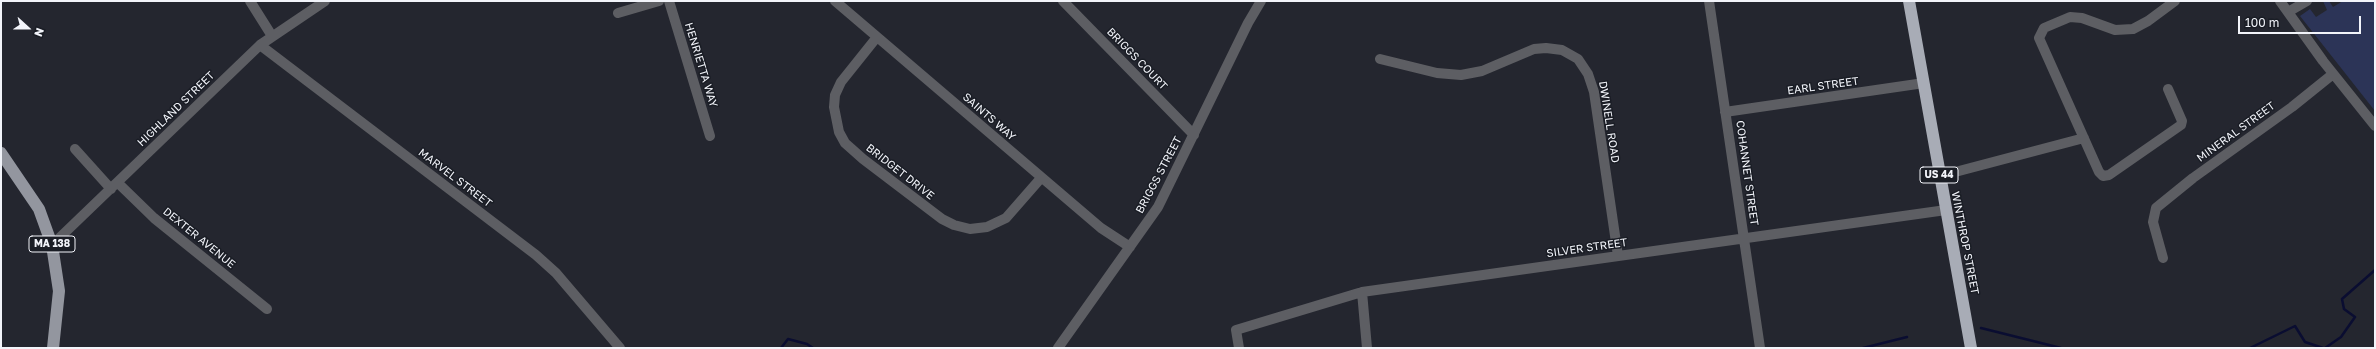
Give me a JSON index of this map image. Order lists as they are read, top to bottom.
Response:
{
  "streets": {
    "highway": ["US 44", "WINTHROP STREET"],
    "main road": ["MA 138"],
    "street": [
      "BRIGGS COURT",
      "HENRIETTA WAY",
      "EARL STREET",
      "HIGHLAND STREET",
      "SAINTS WAY",
      "DWINELL ROAD",
      "MINERAL STREET",
      "BRIDGET DRIVE",
      "COHANNET STREET",
      "BRIGGS STREET",
      "MARVEL STREET",
      "DEXTER AVENUE",
      "SILVER STREET"
    ]
  },
  "crossings": [
    ["BRIGGS COURT", "BRIGGS STREET"],
    ["EARL STREET", "COHANNET STREET"],
    ["EARL STREET", "WINTHROP STREET"],
    ["HIGHLAND STREET", "MARVEL STREET"],
    ["HIGHLAND STREET", "DEXTER AVENUE"],
    ["HIGHLAND STREET", "MA 138"],
    ["SAINTS WAY", "BRIDGET DRIVE"],
    ["SAINTS WAY", "BRIGGS STREET"],
    ["DWINELL ROAD", "SILVER STREET"],
    ["COHANNET STREET", "SILVER STREET"],
    ["WINTHROP STREET", "SILVER STREET"]
  ],
  "scale_bar": "100 m",
  "north": "right"
}
